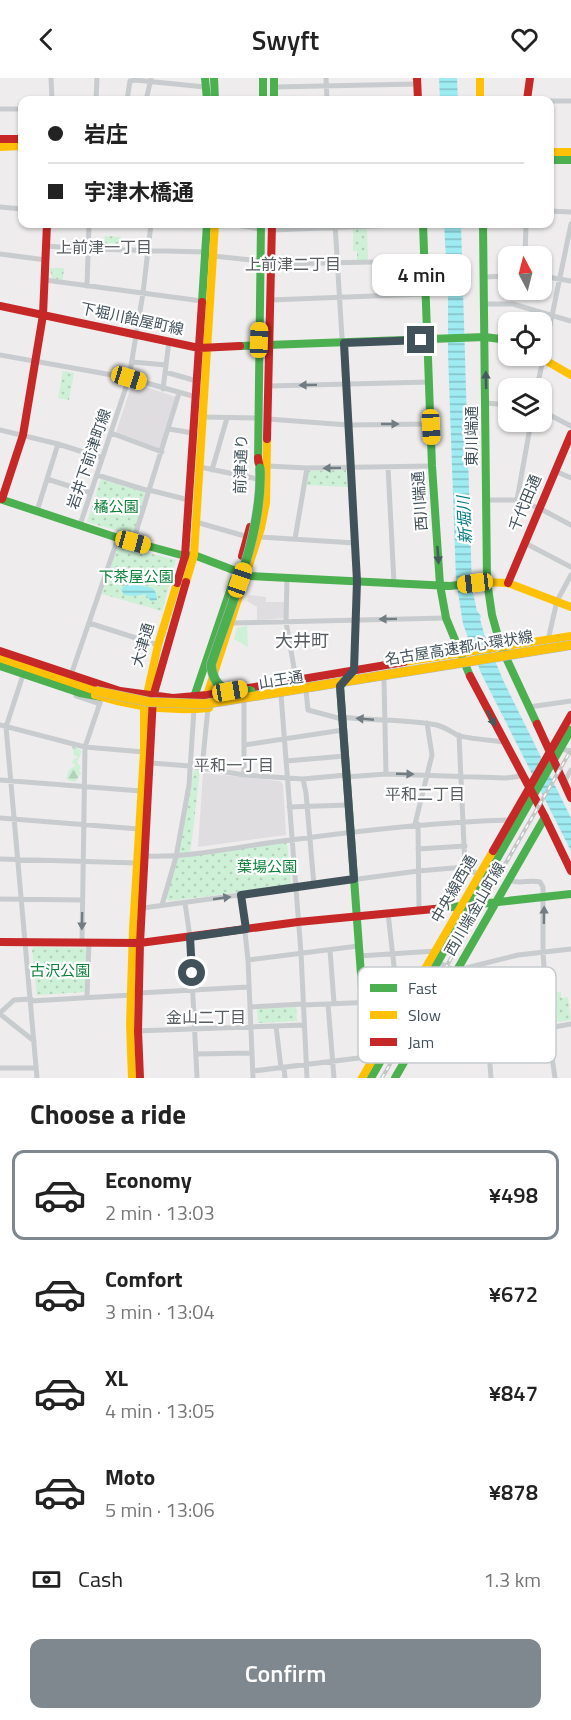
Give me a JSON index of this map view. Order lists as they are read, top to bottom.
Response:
{
  "streets": {
    "main road": [
      "下堀川飴屋町線",
      "東川端通",
      "前津通り",
      "西川端通",
      "千代田通",
      "大津通",
      "名古屋高速都心環状線",
      "山王通",
      "中央線西通",
      "西川端金山町線"
    ],
    "street": ["岩井下前津町線"]
  },
  "crossings": [
    ["下堀川飴屋町線", "東川端通"],
    ["下堀川飴屋町線", "岩井下前津町線"],
    ["下堀川飴屋町線", "前津通り"],
    ["下堀川飴屋町線", "西川端通"],
    ["下堀川飴屋町線", "大津通"],
    ["東川端通", "山王通"],
    ["東川端通", "中央線西通"],
    ["前津通り", "山王通"],
    ["西川端通", "山王通"],
    ["西川端通", "中央線西通"],
    ["西川端通", "西川端金山町線"],
    ["大津通", "山王通"],
    ["名古屋高速都心環状線", "山王通"]
  ],
  "districts": [
    "上前津一丁目",
    "上前津二丁目",
    "大井町",
    "平和一丁目",
    "平和二丁目",
    "金山二丁目"
  ],
  "water": ["新堀川"],
  "parks": [
    "橘公園",
    "下茶屋公園",
    "葉場公園",
    "古沢公園"
  ],
  "legend": ["Fast", "Slow", "Jam"],
  "north": "top",
  "page": {
    "header": "Swyft",
    "banner": ["岩庄", "宇津木橋通"],
    "bubble": "4 min",
    "heading": "Choose a ride",
    "list": [
      {
        "name": "Economy",
        "note": "2 min · 13:03",
        "value": "¥498"
      },
      {
        "name": "Comfort",
        "note": "3 min · 13:04",
        "value": "¥672"
      },
      {
        "name": "XL",
        "note": "4 min · 13:05",
        "value": "¥847"
      },
      {
        "name": "Moto",
        "note": "5 min · 13:06",
        "value": "¥878"
      }
    ],
    "pay": ["Cash", "1.3 km"],
    "buttons": "Confirm"
  }
}
